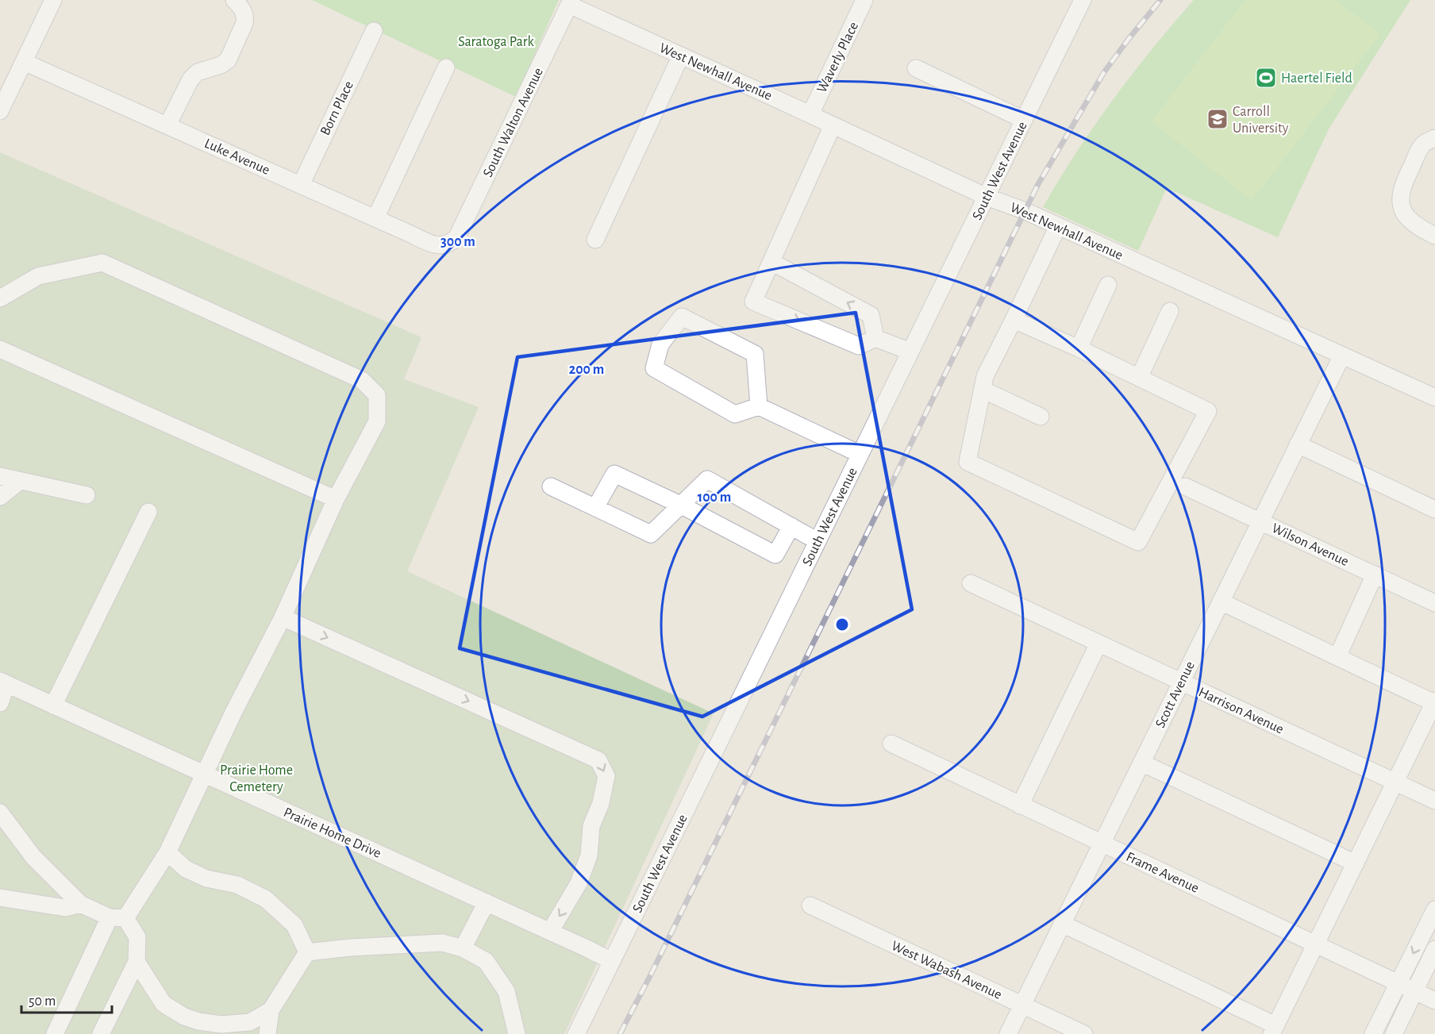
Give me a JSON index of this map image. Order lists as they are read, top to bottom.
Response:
{
  "streets": {
    "street": [
      "Waverly Place",
      "West Newhall Avenue",
      "Born Place",
      "South Walton Avenue",
      "Luke Avenue",
      "South West Avenue",
      "Wilson Avenue",
      "Scott Avenue",
      "Harrison Avenue",
      "Prairie Home Drive",
      "Frame Avenue",
      "West Wabash Avenue"
    ]
  },
  "crossings": [
    ["Waverly Place", "West Newhall Avenue"],
    ["West Newhall Avenue", "South Walton Avenue"],
    ["West Newhall Avenue", "South West Avenue"],
    ["West Newhall Avenue", "Scott Avenue"],
    ["Born Place", "Luke Avenue"],
    ["South Walton Avenue", "Luke Avenue"],
    ["South West Avenue", "Prairie Home Drive"],
    ["Wilson Avenue", "Scott Avenue"],
    ["Scott Avenue", "Harrison Avenue"],
    ["Scott Avenue", "Frame Avenue"],
    ["Scott Avenue", "West Wabash Avenue"]
  ],
  "parks": ["Saratoga Park", "Prairie Home Cemetery"],
  "places": {
    "sports": ["Haertel Field"],
    "school or university": ["Carroll University"]
  },
  "scale_bar": "50 m",
  "rings": ["300 m", "200 m", "100 m"]
}
